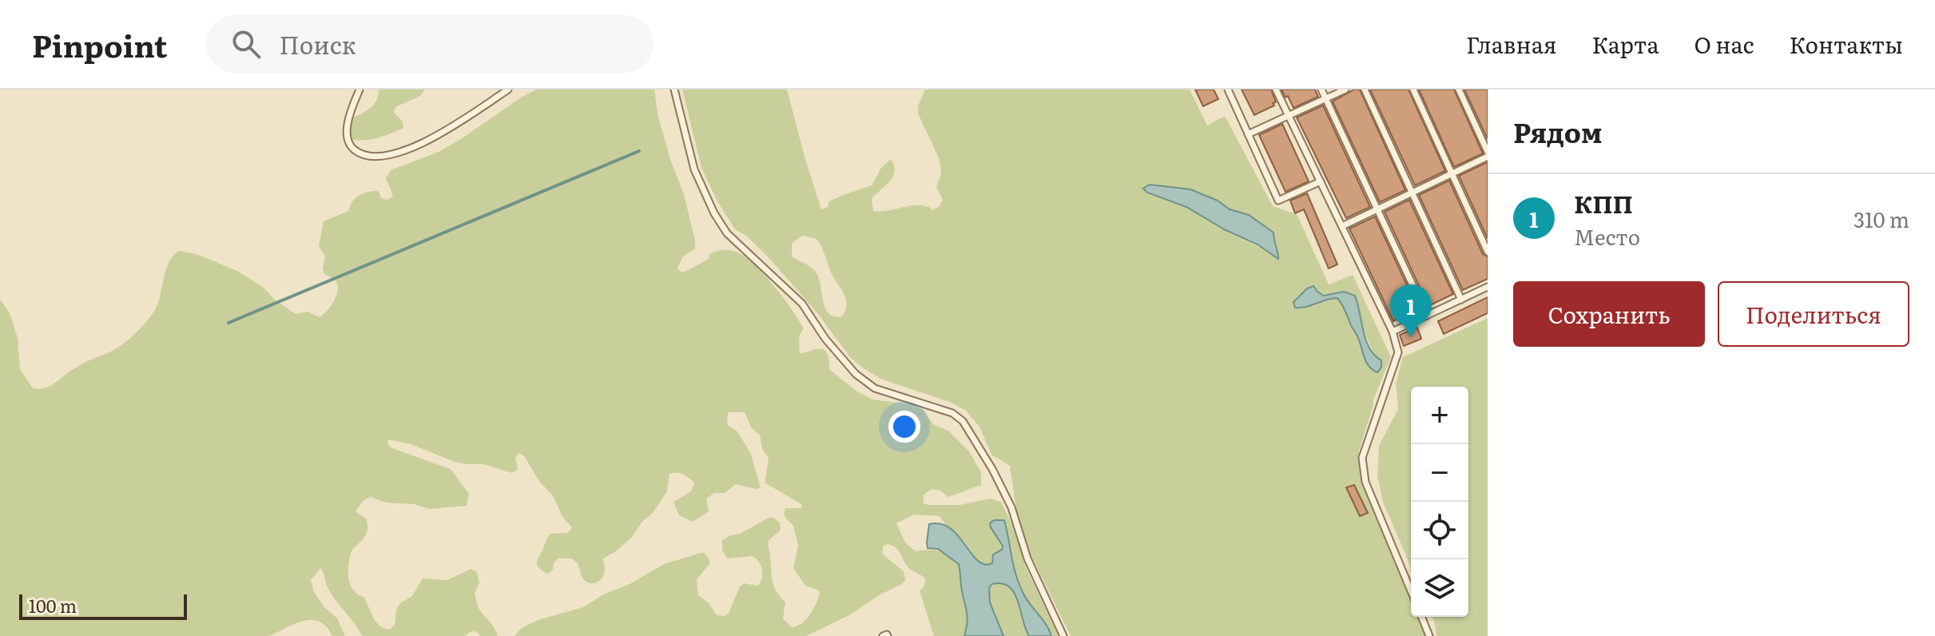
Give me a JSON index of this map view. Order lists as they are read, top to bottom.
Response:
{
  "scale_bar": "100 m",
  "page": {
    "header": "Pinpoint",
    "search": "Поиск",
    "nav": [
      "Главная",
      "Карта",
      "О нас",
      "Контакты"
    ],
    "heading": "Рядом",
    "list": [
      {
        "mark": "1",
        "name": "КПП",
        "note": "Место",
        "value": "310 m"
      }
    ],
    "buttons": ["Сохранить", "Поделиться"],
    "pins": "1",
    "map_buttons": ["+", "−"],
    "scale": "100 m"
  }
}
